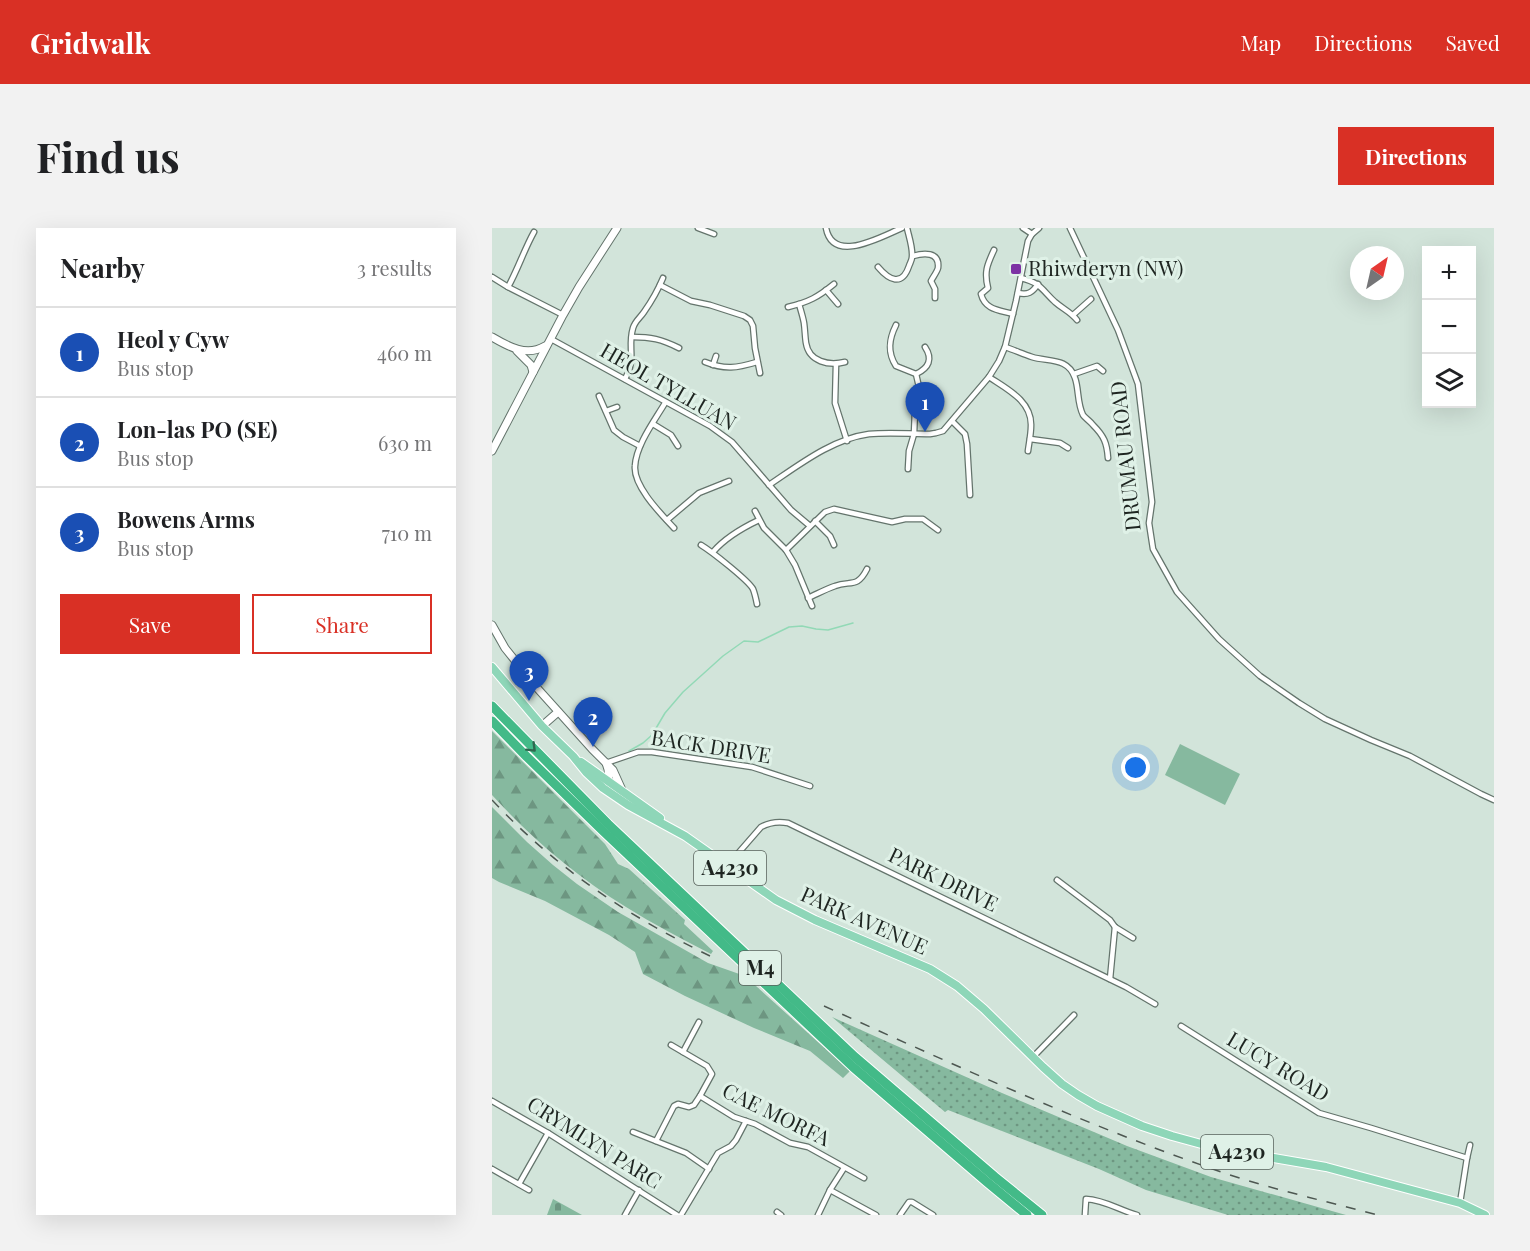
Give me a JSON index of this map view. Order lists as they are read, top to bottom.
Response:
{
  "streets": {
    "highway": ["M4"],
    "main road": ["A4230", "PARK AVENUE"],
    "street": [
      "HEOL TYLLUAN",
      "DRUMAU ROAD",
      "BACK DRIVE",
      "PARK DRIVE",
      "LUCY ROAD",
      "CAE MORFA",
      "CRYMLYN PARC"
    ]
  },
  "crossings": [
    ["A4230", "PARK AVENUE"],
    ["PARK DRIVE", "PARK AVENUE"]
  ],
  "places": {
    "transit": ["Rhiwderyn (NW)"]
  },
  "north": "top right",
  "page": {
    "header": "Gridwalk",
    "nav": ["Map", "Directions", "Saved"],
    "buttons": [
      "Directions",
      ["Save", "Share"]
    ],
    "title": "Find us",
    "heading": ["Nearby", "3 results"],
    "map_buttons": ["+", "−"],
    "list": [
      {
        "mark": "1",
        "name": "Heol y Cyw",
        "note": "Bus stop",
        "value": "460 m"
      },
      {
        "mark": "2",
        "name": "Lon-las PO (SE)",
        "note": "Bus stop",
        "value": "630 m"
      },
      {
        "mark": "3",
        "name": "Bowens Arms",
        "note": "Bus stop",
        "value": "710 m"
      }
    ],
    "pins": ["1", "3", "2"]
  }
}
